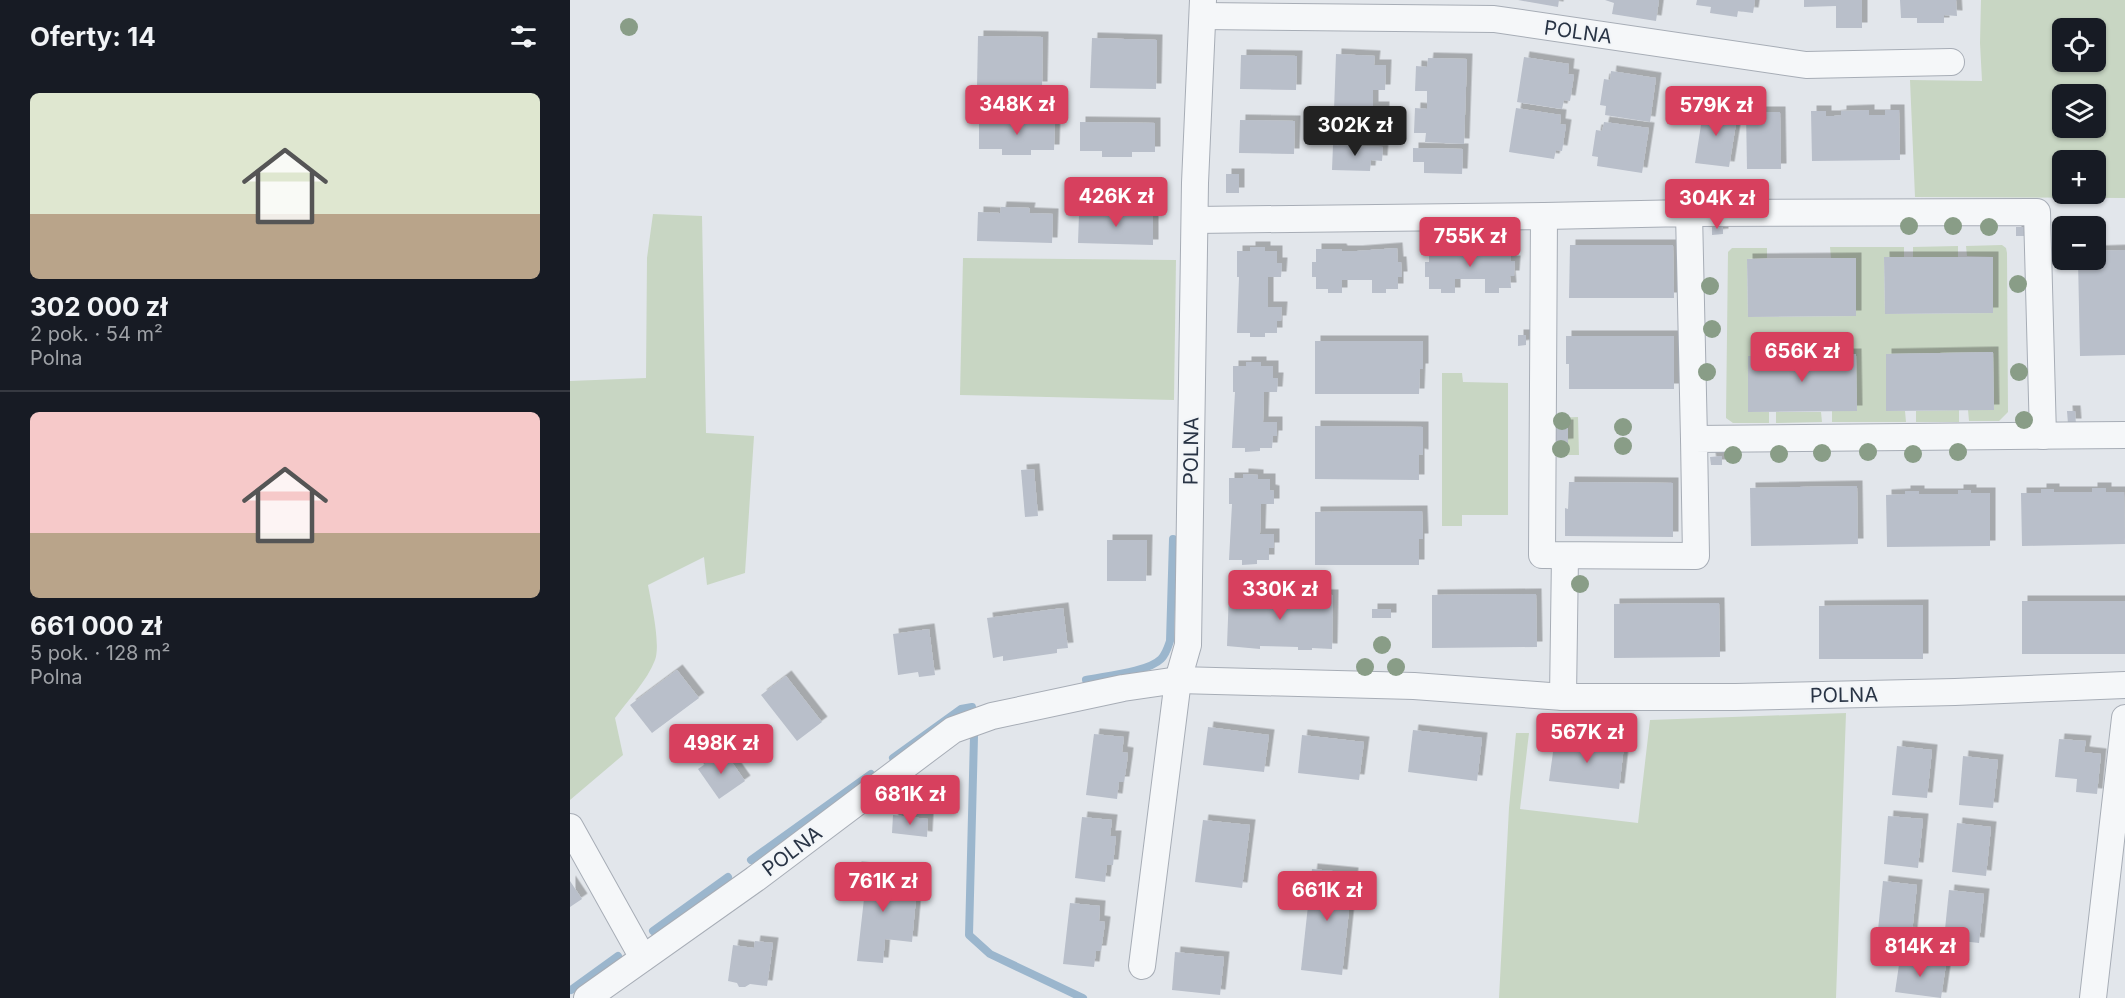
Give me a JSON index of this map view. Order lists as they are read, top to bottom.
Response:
{
  "streets": {
    "street": ["POLNA"]
  },
  "page": {
    "heading": "Oferty: 14",
    "map_buttons": ["+", "−"],
    "list": [
      {
        "name": "302 000 zł",
        "note": "2 pok. · 54 m² · Polna"
      },
      {
        "name": "661 000 zł",
        "note": "5 pok. · 128 m² · Polna"
      }
    ],
    "price": [
      "348K zł",
      "579K zł",
      "302K zł",
      "426K zł",
      "304K zł",
      "755K zł",
      "656K zł",
      "330K zł",
      "567K zł",
      "498K zł",
      "681K zł",
      "761K zł",
      "661K zł",
      "814K zł"
    ]
  }
}
